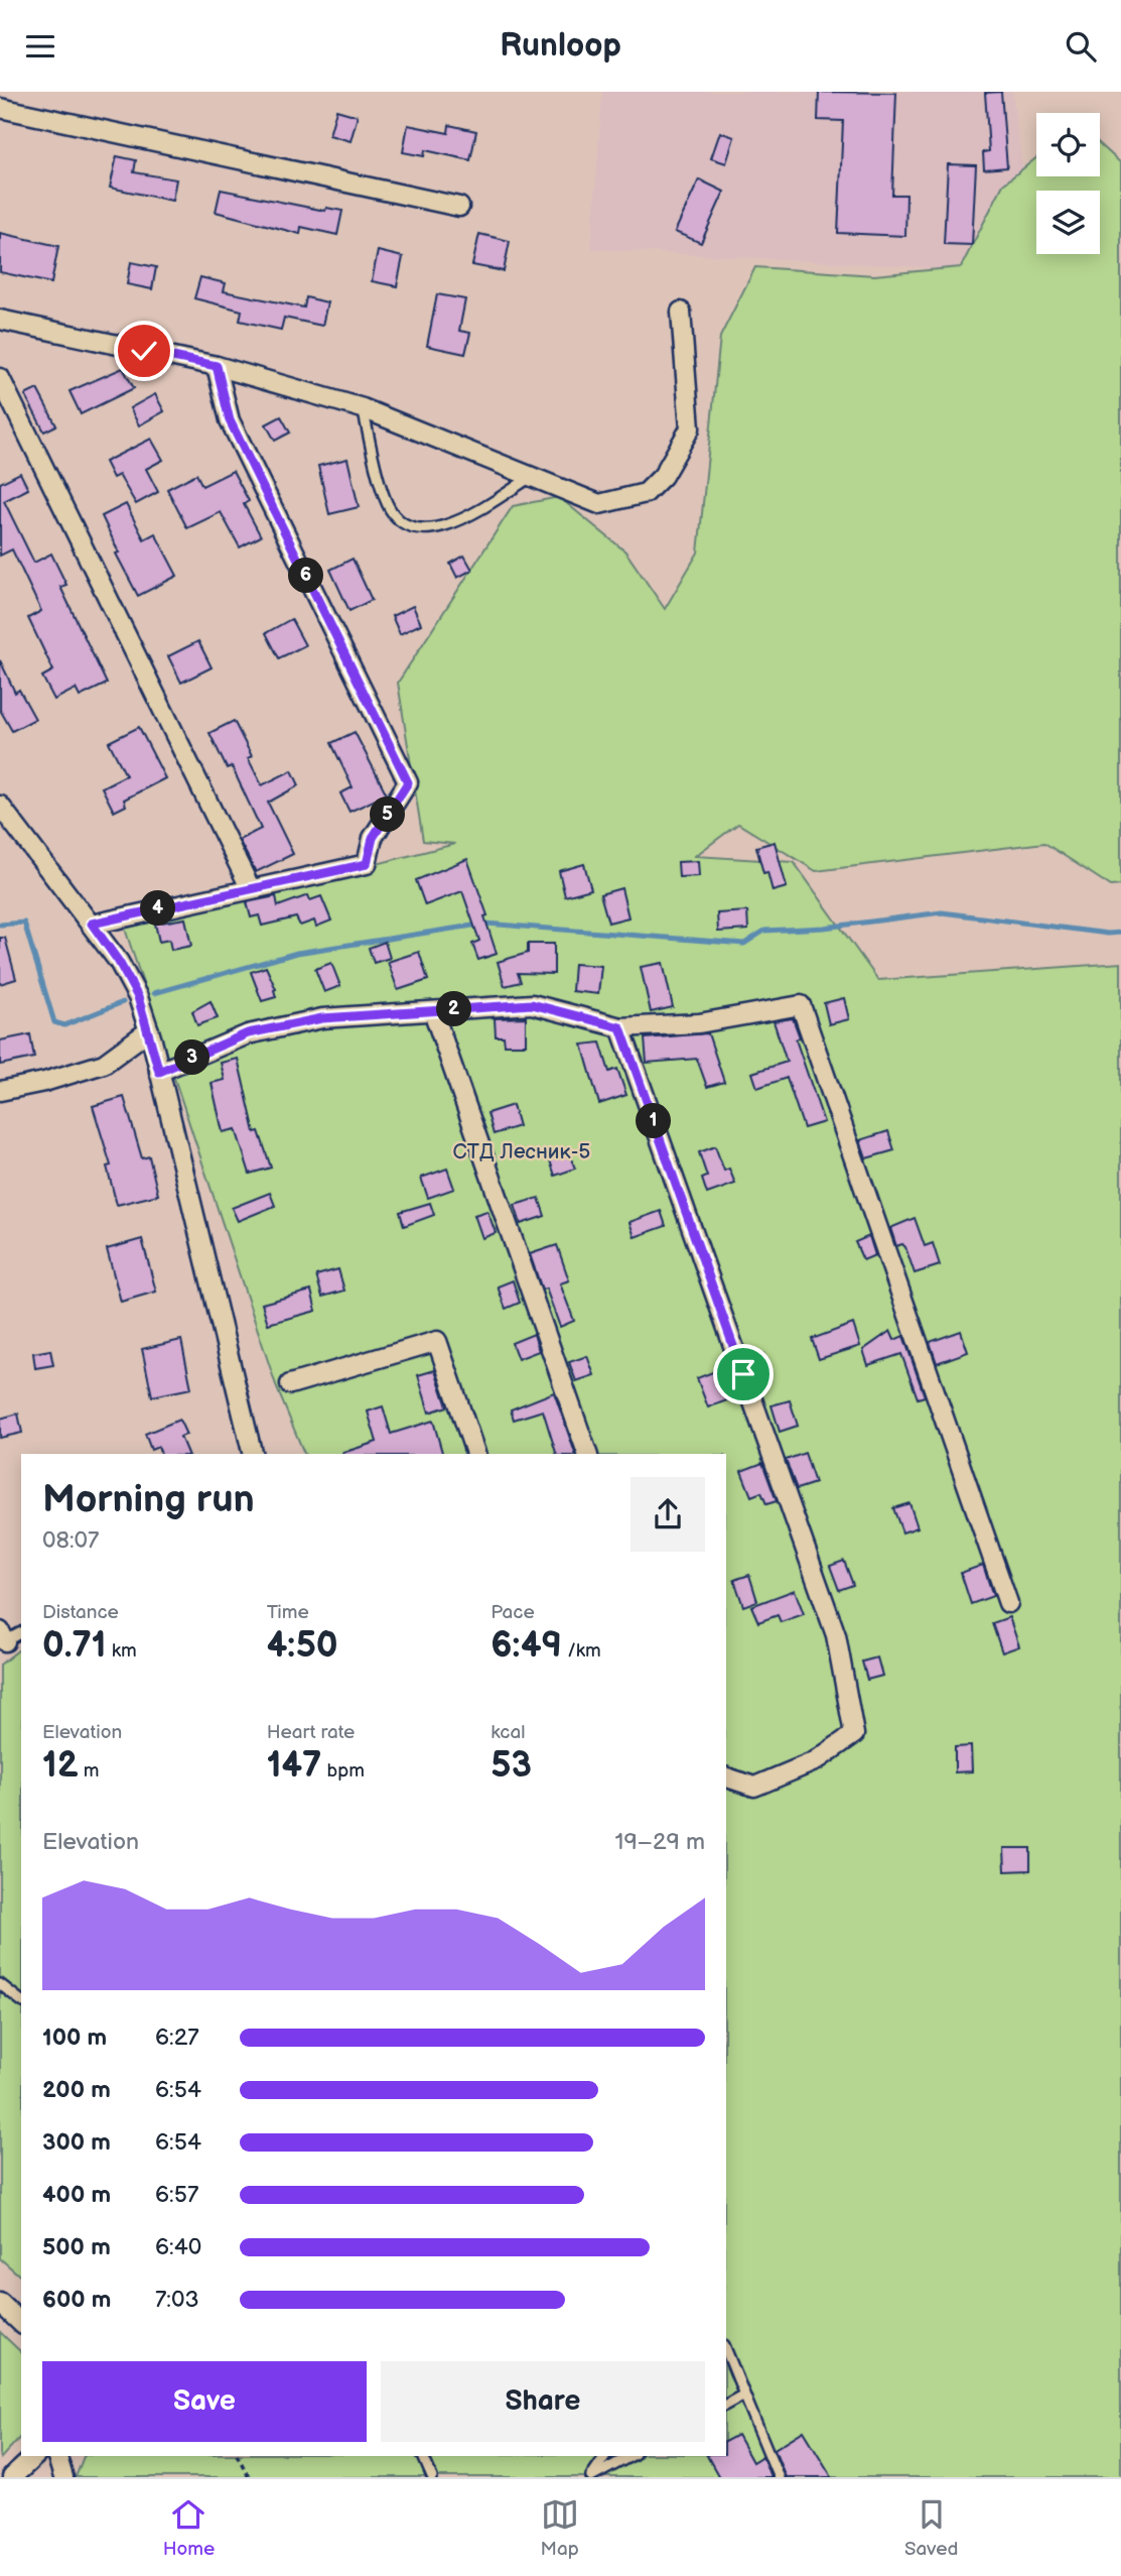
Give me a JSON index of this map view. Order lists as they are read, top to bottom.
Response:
{
  "parks": ["СТД Лесник-5"],
  "page": {
    "header": "Runloop",
    "pins": [
      "6",
      "5",
      "4",
      "2",
      "3",
      "1"
    ],
    "heading": ["Morning run", "08:07"],
    "stats": [
      ["Distance", "0.71 km"],
      ["Time", "4:50"],
      ["Pace", "6:49 /km"],
      ["Elevation", "12 m"],
      ["Heart rate", "147 bpm"],
      ["kcal", "53"]
    ],
    "chart": ["Elevation", "19–29 m"],
    "list": [
      {
        "name": "100 m",
        "note": "6:27"
      },
      {
        "name": "200 m",
        "note": "6:54"
      },
      {
        "name": "300 m",
        "note": "6:54"
      },
      {
        "name": "400 m",
        "note": "6:57"
      },
      {
        "name": "500 m",
        "note": "6:40"
      },
      {
        "name": "600 m",
        "note": "7:03"
      }
    ],
    "buttons": ["Save", "Share"],
    "tabs": ["Home", "Map", "Saved"]
  }
}
